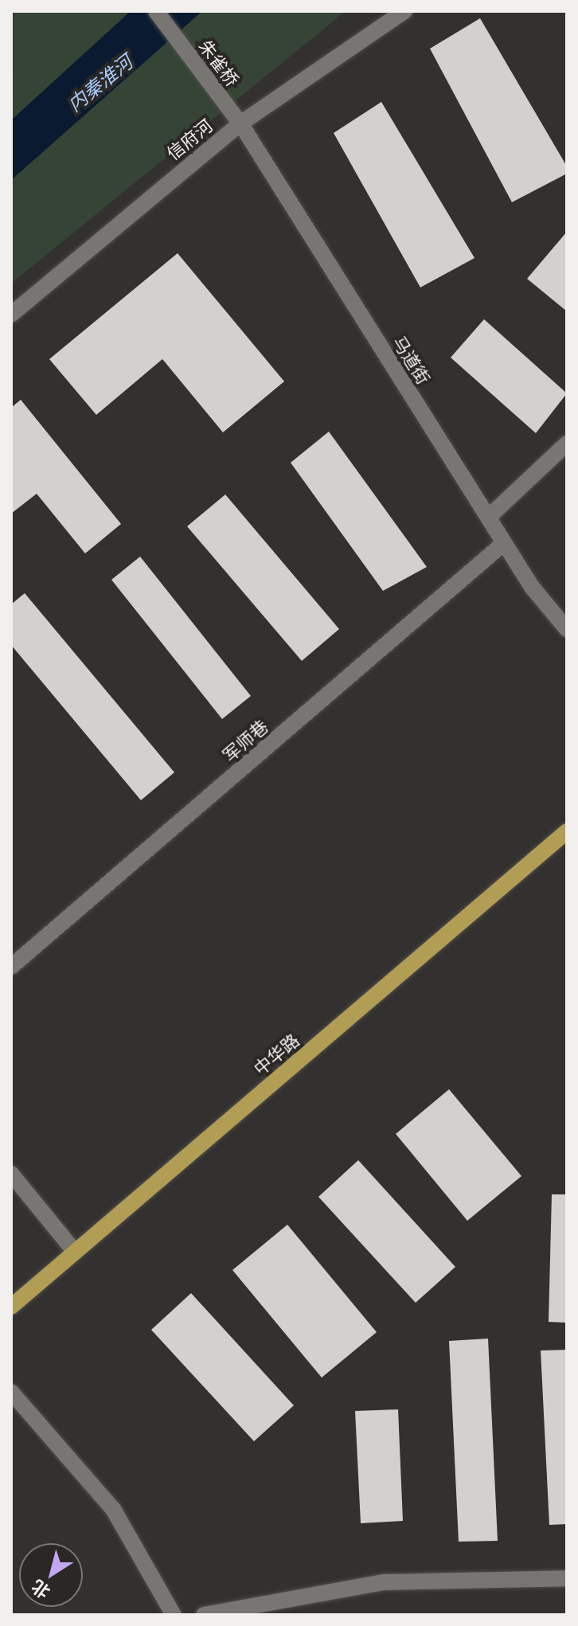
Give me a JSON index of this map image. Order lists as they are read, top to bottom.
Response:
{
  "streets": {
    "main road": ["中华路"],
    "street": [
      "朱雀桥",
      "信府河",
      "马道街",
      "军师巷"
    ]
  },
  "crossings": [
    ["朱雀桥", "马道街"],
    ["信府河", "马道街"],
    ["马道街", "军师巷"]
  ],
  "water": ["内秦淮河"],
  "north": "bottom left"
}
